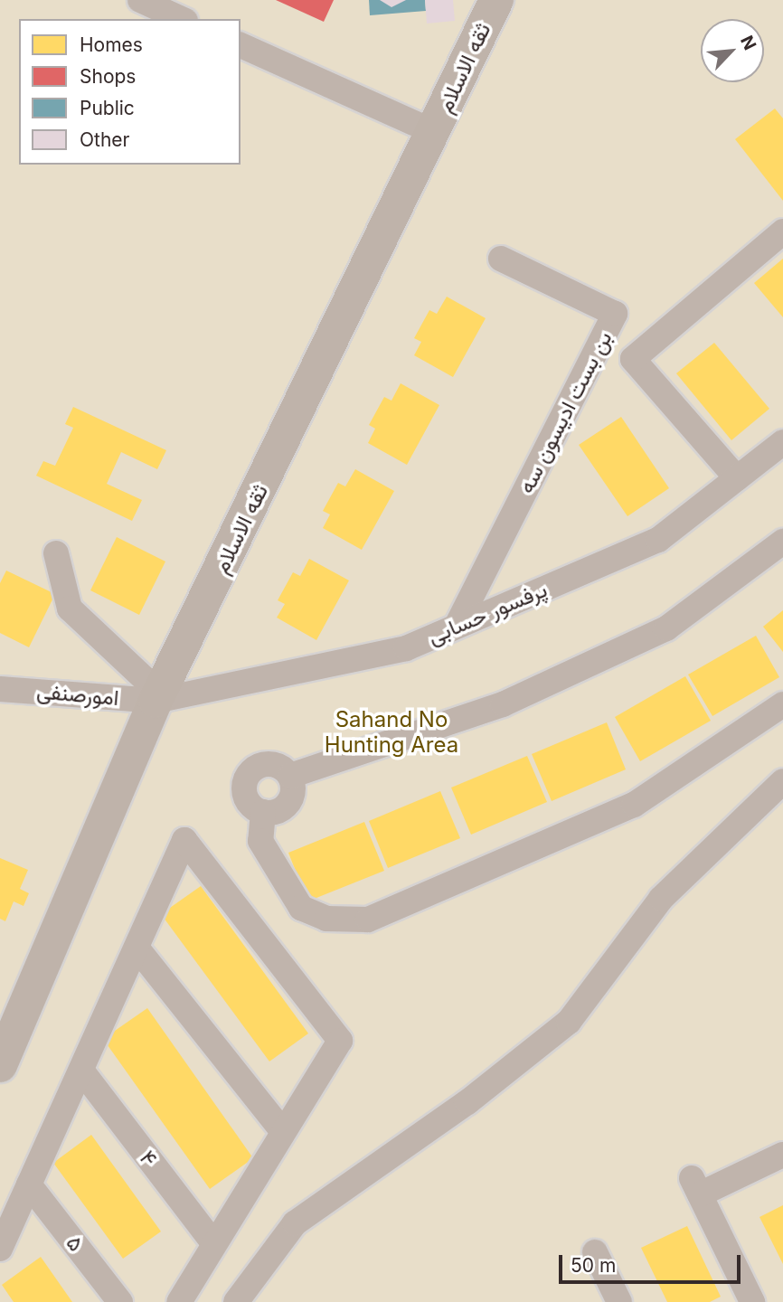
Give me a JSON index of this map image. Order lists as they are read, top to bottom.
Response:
{
  "streets": {
    "street": [
      "ثقه الاسلام",
      "بن بست ادیسون سه",
      "پرفسور حسابی",
      "امورصنفی",
      "۴",
      "۵"
    ]
  },
  "crossings": [
    ["ثقه الاسلام", "پرفسور حسابی"],
    ["ثقه الاسلام", "امورصنفی"],
    ["بن بست ادیسون سه", "پرفسور حسابی"],
    ["پرفسور حسابی", "امورصنفی"]
  ],
  "parks": ["Sahand No Hunting Area"],
  "legend": [
    "Homes",
    "Shops",
    "Public",
    "Other"
  ],
  "scale_bar": "50 m",
  "north": "top right"
}
